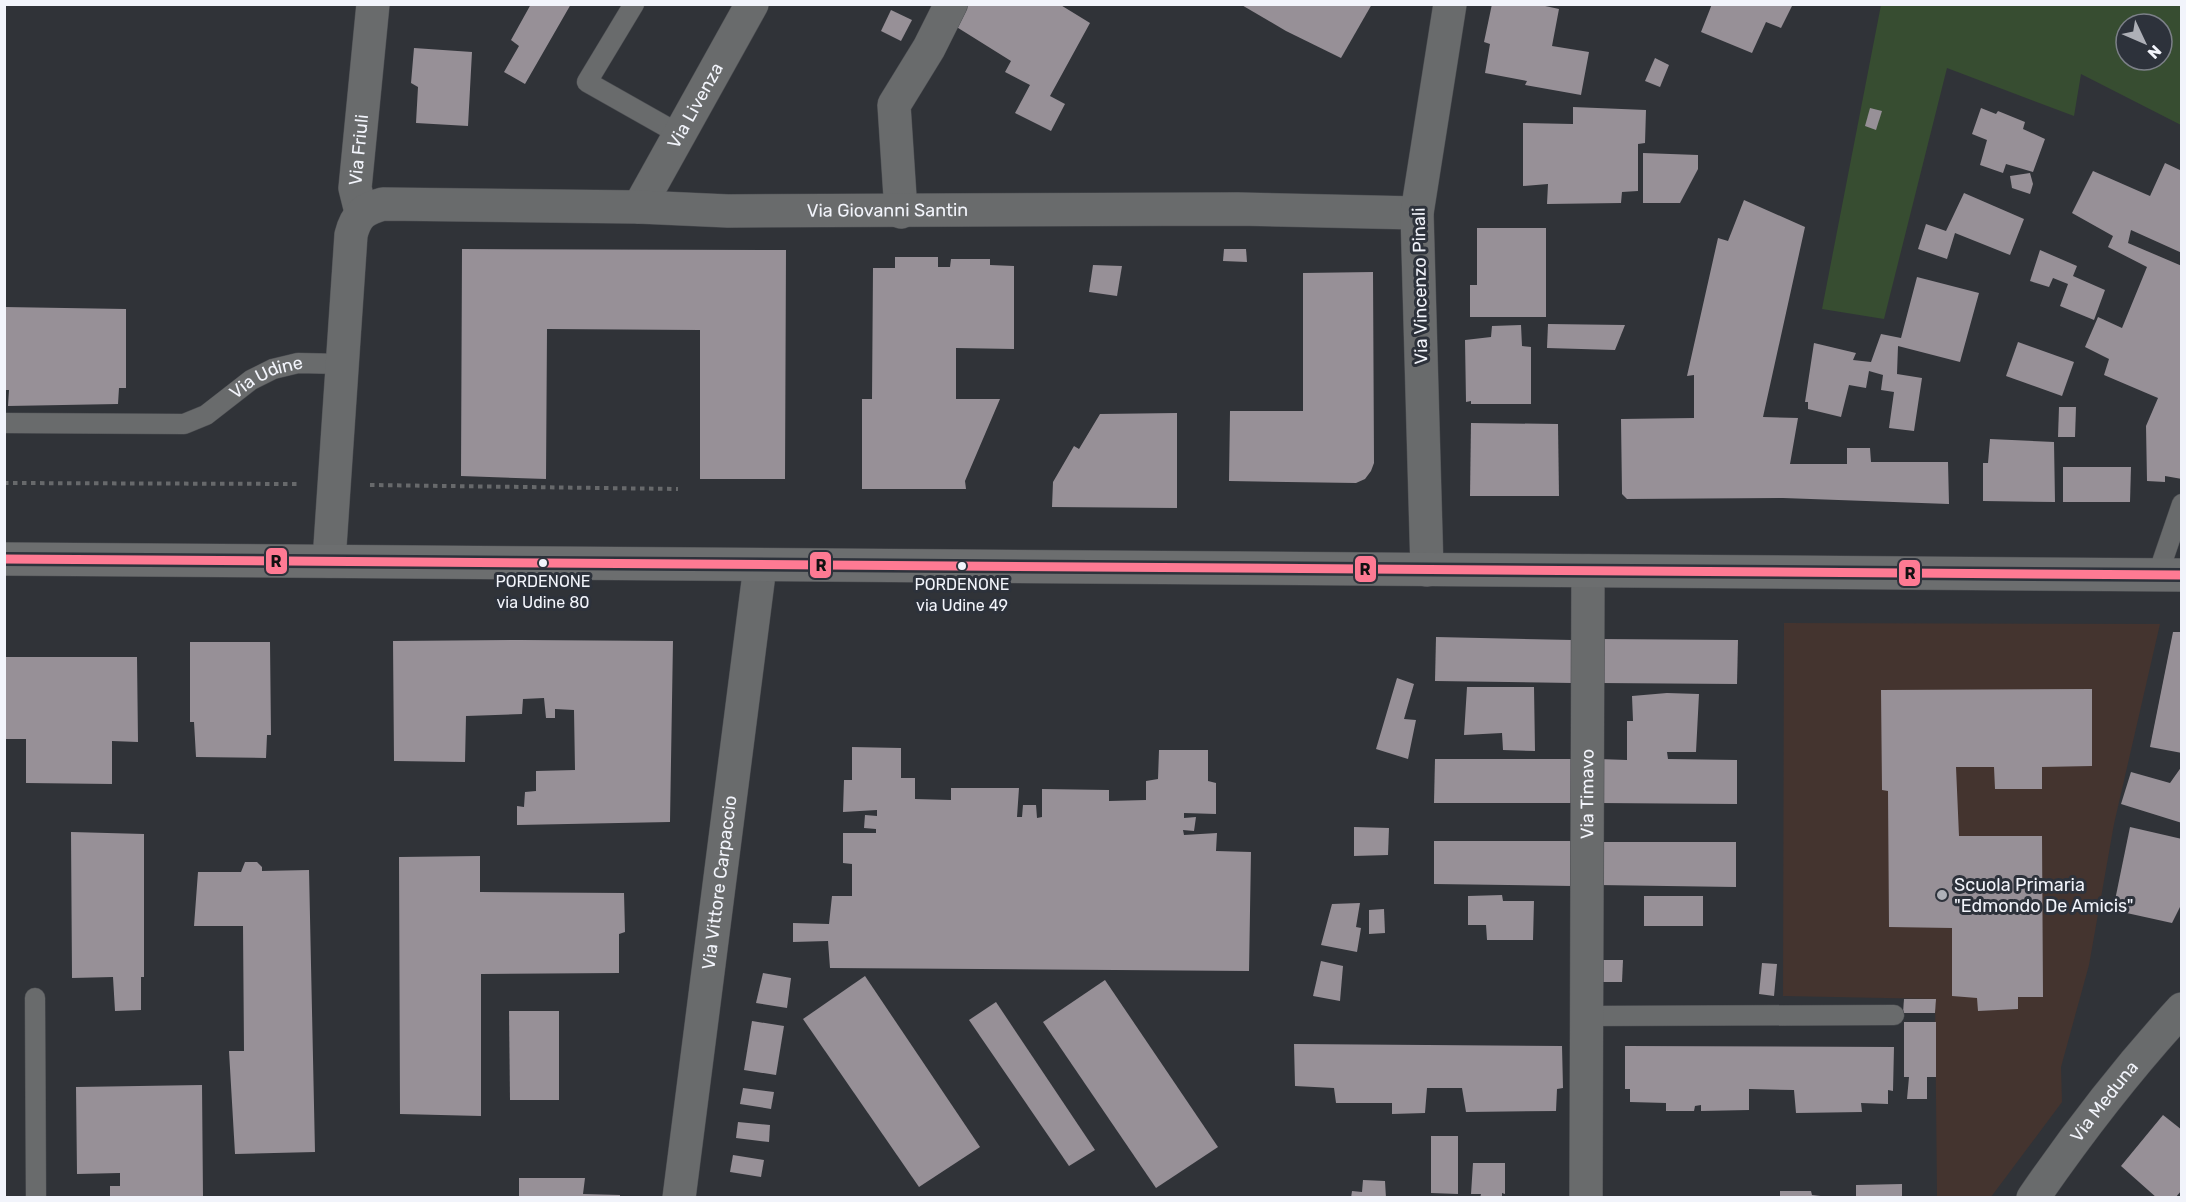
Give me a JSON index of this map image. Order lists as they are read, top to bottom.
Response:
{
  "streets": {
    "street": [
      "Via Livenza",
      "Via Friuli",
      "Via Giovanni Santin",
      "Via Vincenzo Pinali",
      "Via Timavo",
      "Via Vittore Carpaccio",
      "Via Meduna"
    ],
    "lane": ["Via Udine"]
  },
  "crossings": [
    ["Via Livenza", "Via Giovanni Santin"],
    ["Via Friuli", "Via Giovanni Santin"],
    ["Via Friuli", "Via Udine"],
    ["Via Giovanni Santin", "Via Vincenzo Pinali"]
  ],
  "places": ["PORDENONE via Udine 80", "PORDENONE via Udine 49", "Scuola Primaria \"Edmondo De Amicis\""],
  "lines": ["transit line R"],
  "north": "bottom right"
}
